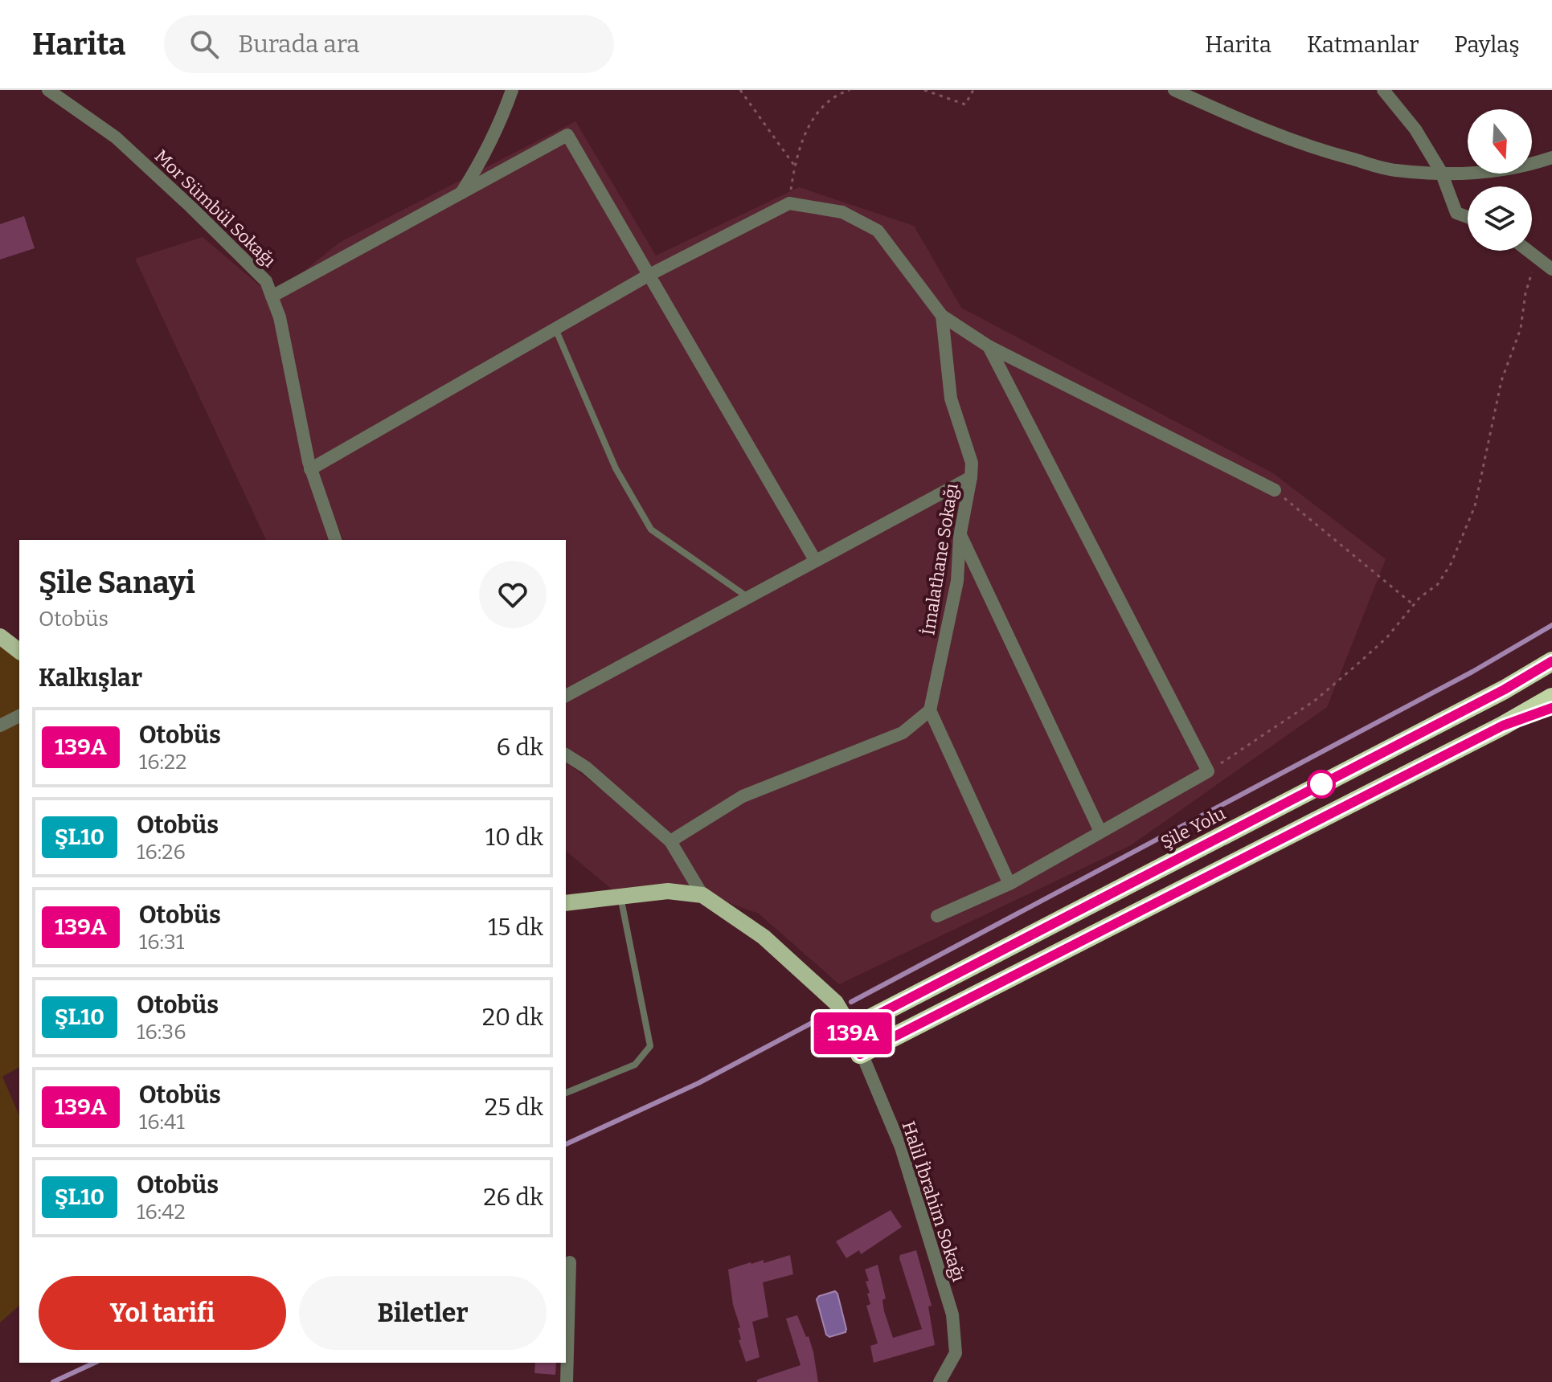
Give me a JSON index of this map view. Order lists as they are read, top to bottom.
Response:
{
  "streets": {
    "highway": ["Şile Yolu"],
    "street": ["Mor Sümbül Sokağı", "İmalathane Sokağı", "Halil İbrahim Sokağı"]
  },
  "crossings": [
    ["Şile Yolu", "Halil İbrahim Sokağı"]
  ],
  "lines": ["bus line 139A"],
  "north": "bottom",
  "page": {
    "header": "Harita",
    "search": "Burada ara",
    "nav": ["Harita", "Katmanlar", "Paylaş"],
    "on_map": "139A",
    "heading": [
      ["Şile Sanayi", "Otobüs"],
      "Kalkışlar"
    ],
    "list": [
      {
        "mark": "139A",
        "name": "Otobüs",
        "note": "16:22",
        "value": "6 dk"
      },
      {
        "mark": "ŞL10",
        "name": "Otobüs",
        "note": "16:26",
        "value": "10 dk"
      },
      {
        "mark": "139A",
        "name": "Otobüs",
        "note": "16:31",
        "value": "15 dk"
      },
      {
        "mark": "ŞL10",
        "name": "Otobüs",
        "note": "16:36",
        "value": "20 dk"
      },
      {
        "mark": "139A",
        "name": "Otobüs",
        "note": "16:41",
        "value": "25 dk"
      },
      {
        "mark": "ŞL10",
        "name": "Otobüs",
        "note": "16:42",
        "value": "26 dk"
      }
    ],
    "buttons": ["Yol tarifi", "Biletler"]
  }
}
